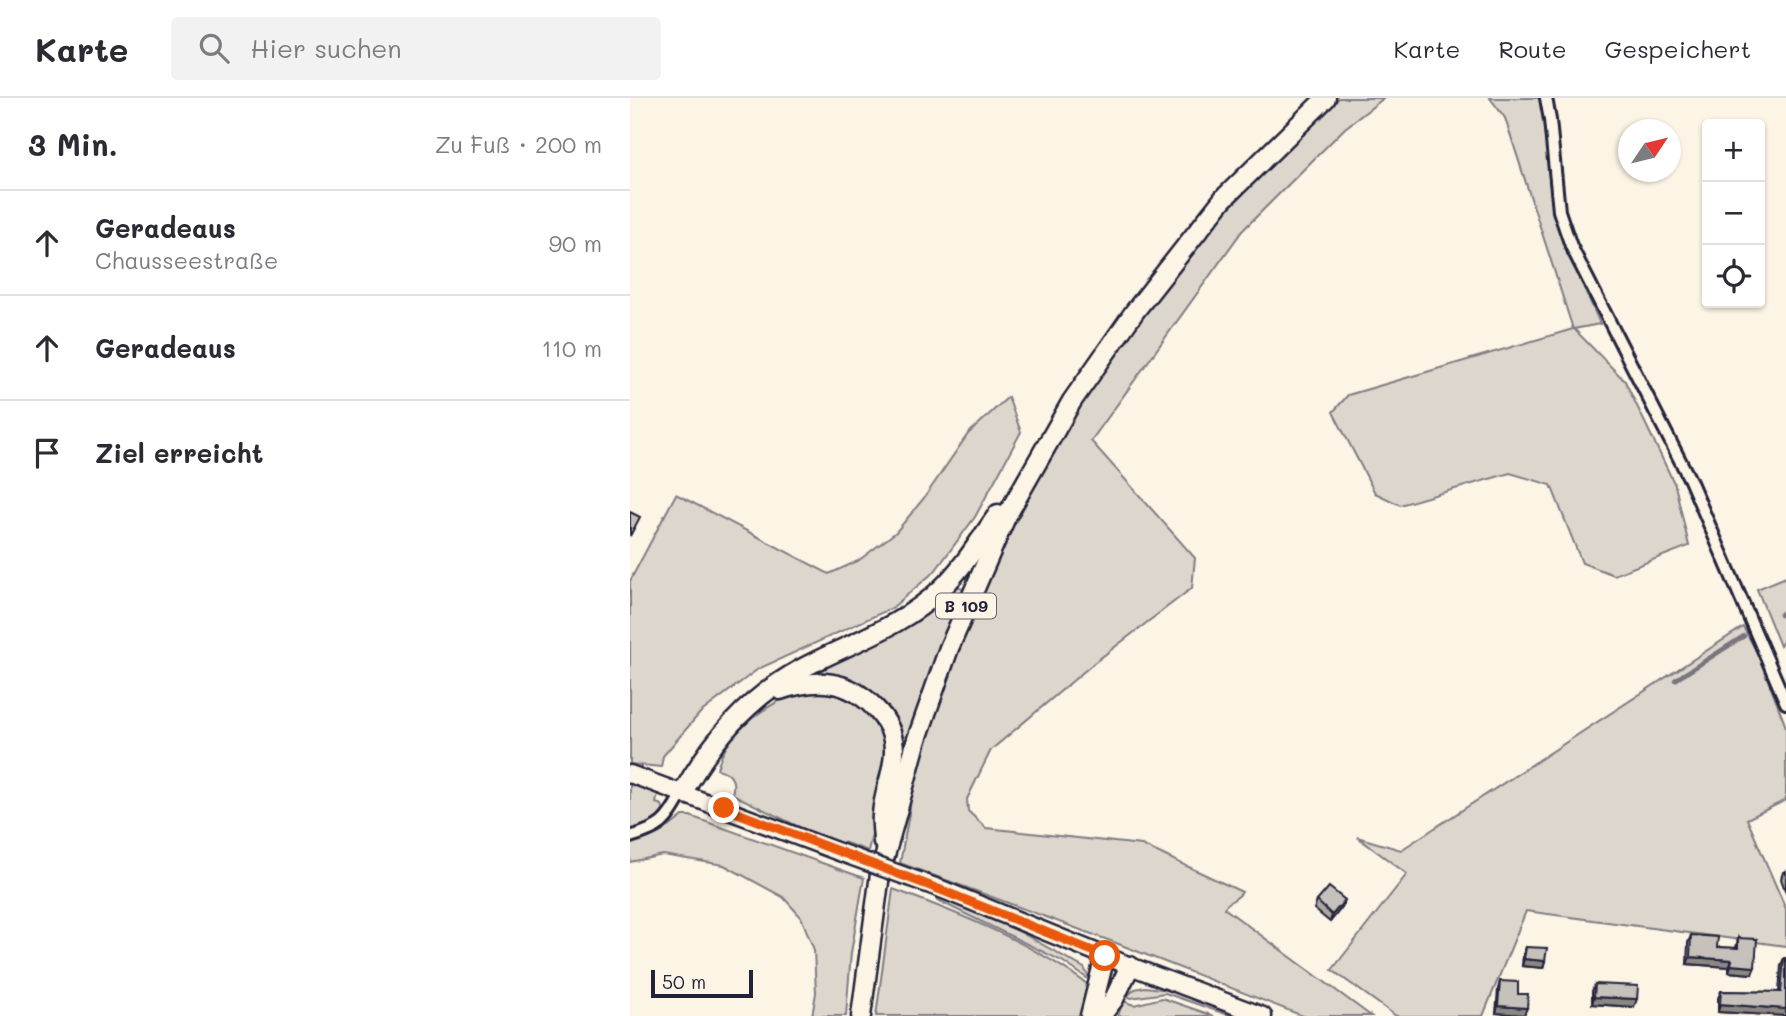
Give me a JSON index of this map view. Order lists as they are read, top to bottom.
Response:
{
  "streets": {
    "highway": ["B 109"]
  },
  "scale_bar": "50 m",
  "north": "top right",
  "page": {
    "header": "Karte",
    "search": "Hier suchen",
    "nav": ["Karte", "Route", "Gespeichert"],
    "heading": ["3 Min.", "Zu Fuß · 200 m"],
    "map_buttons": ["+", "−"],
    "list": [
      ["Geradeaus", "Chausseestraße", "90 m"],
      ["Geradeaus", "110 m"],
      "Ziel erreicht"
    ],
    "scale": "50 m"
  }
}
